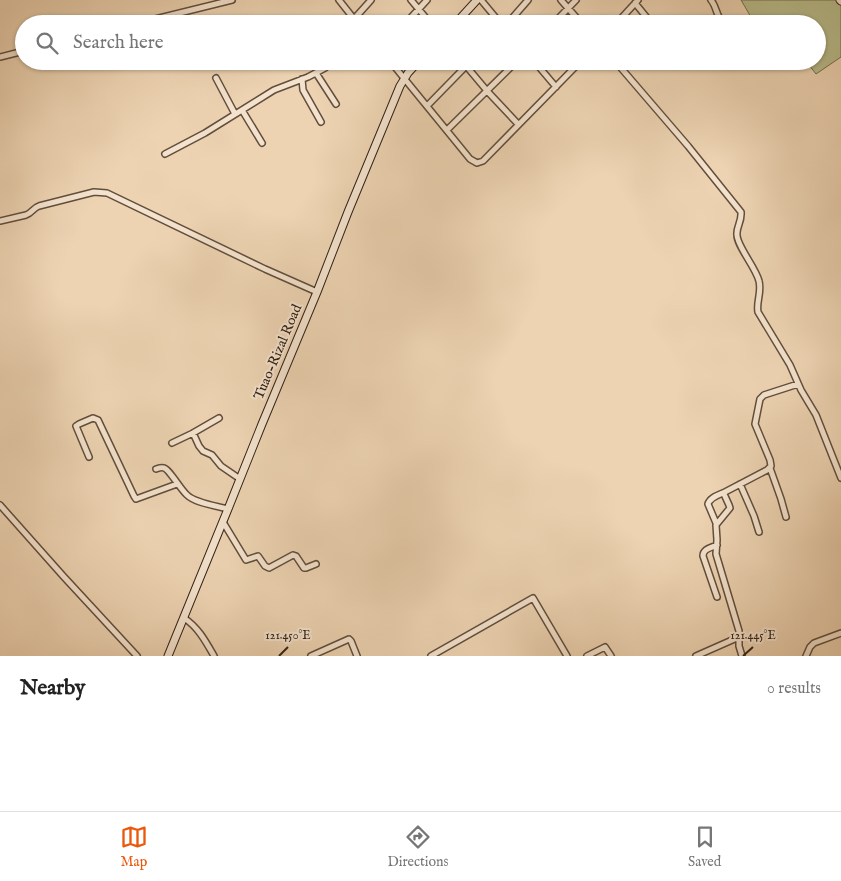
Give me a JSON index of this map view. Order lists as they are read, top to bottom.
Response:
{
  "streets": {
    "main road": ["Tuao-Rizal Road"]
  },
  "page": {
    "search": "Search here",
    "heading": ["Nearby", "0 results"],
    "nav": ["Map", "Directions", "Saved"]
  },
  "coordinates": ["121.450°E", "121.445°E"]
}
